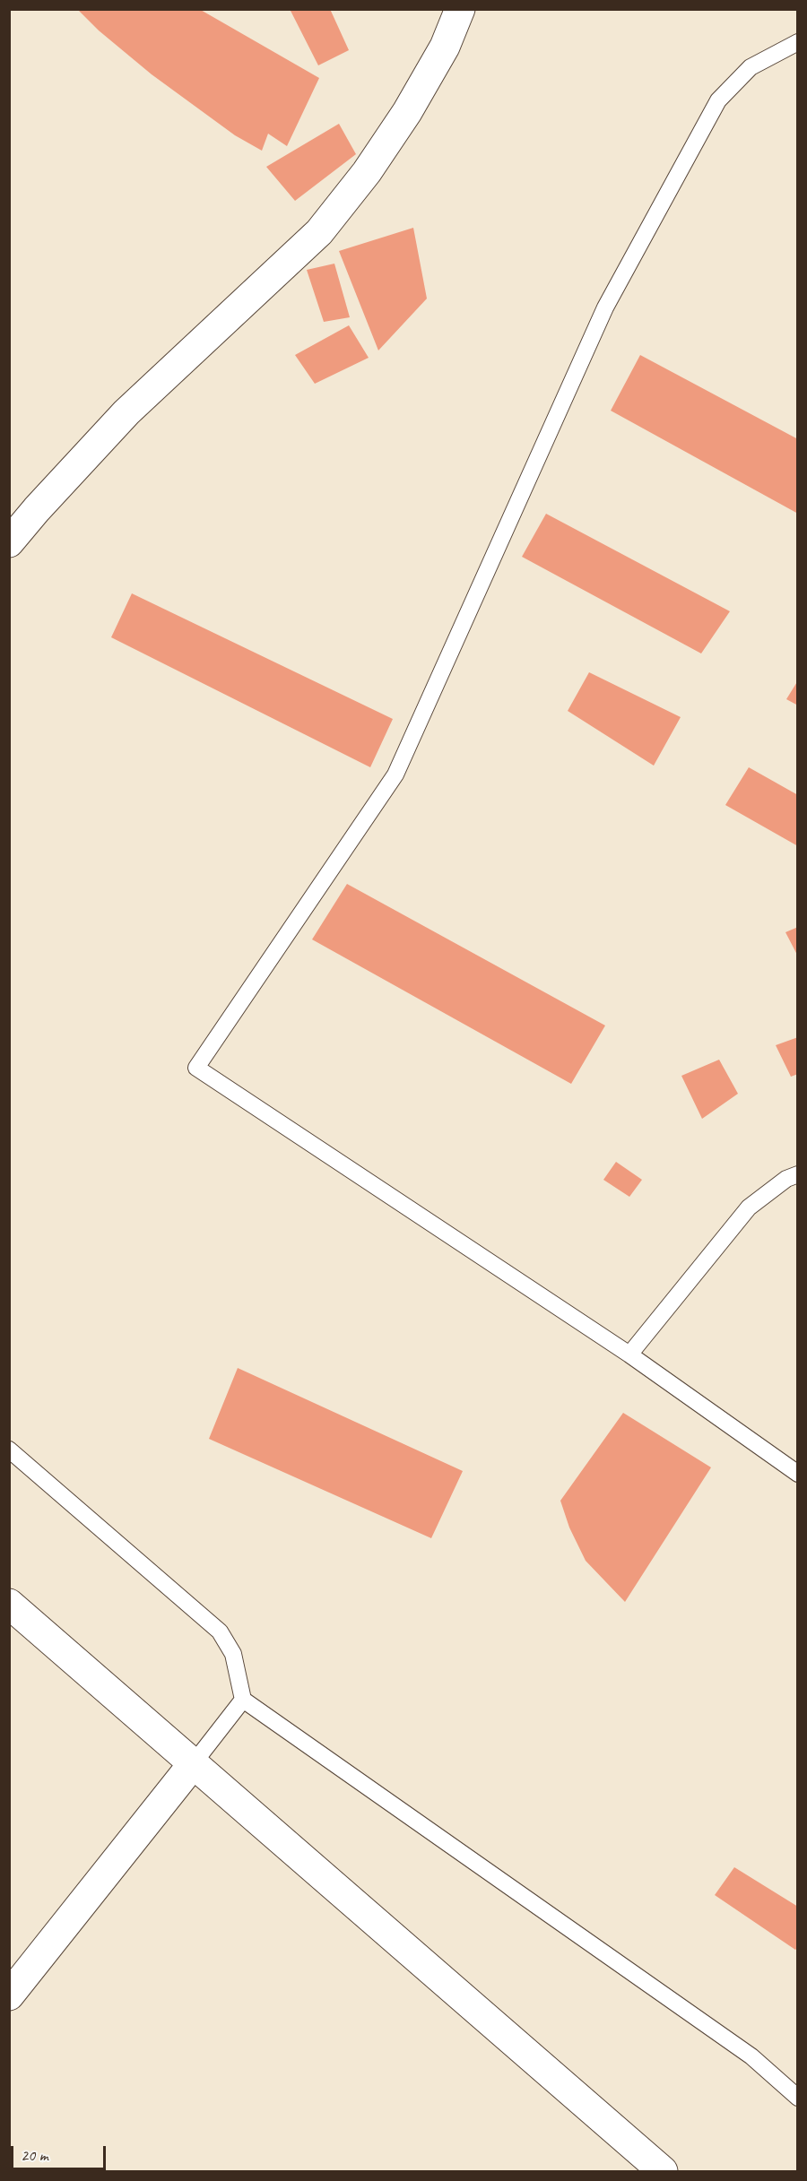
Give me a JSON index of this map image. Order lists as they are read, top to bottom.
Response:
{
  "scale_bar": "20 m"
}
